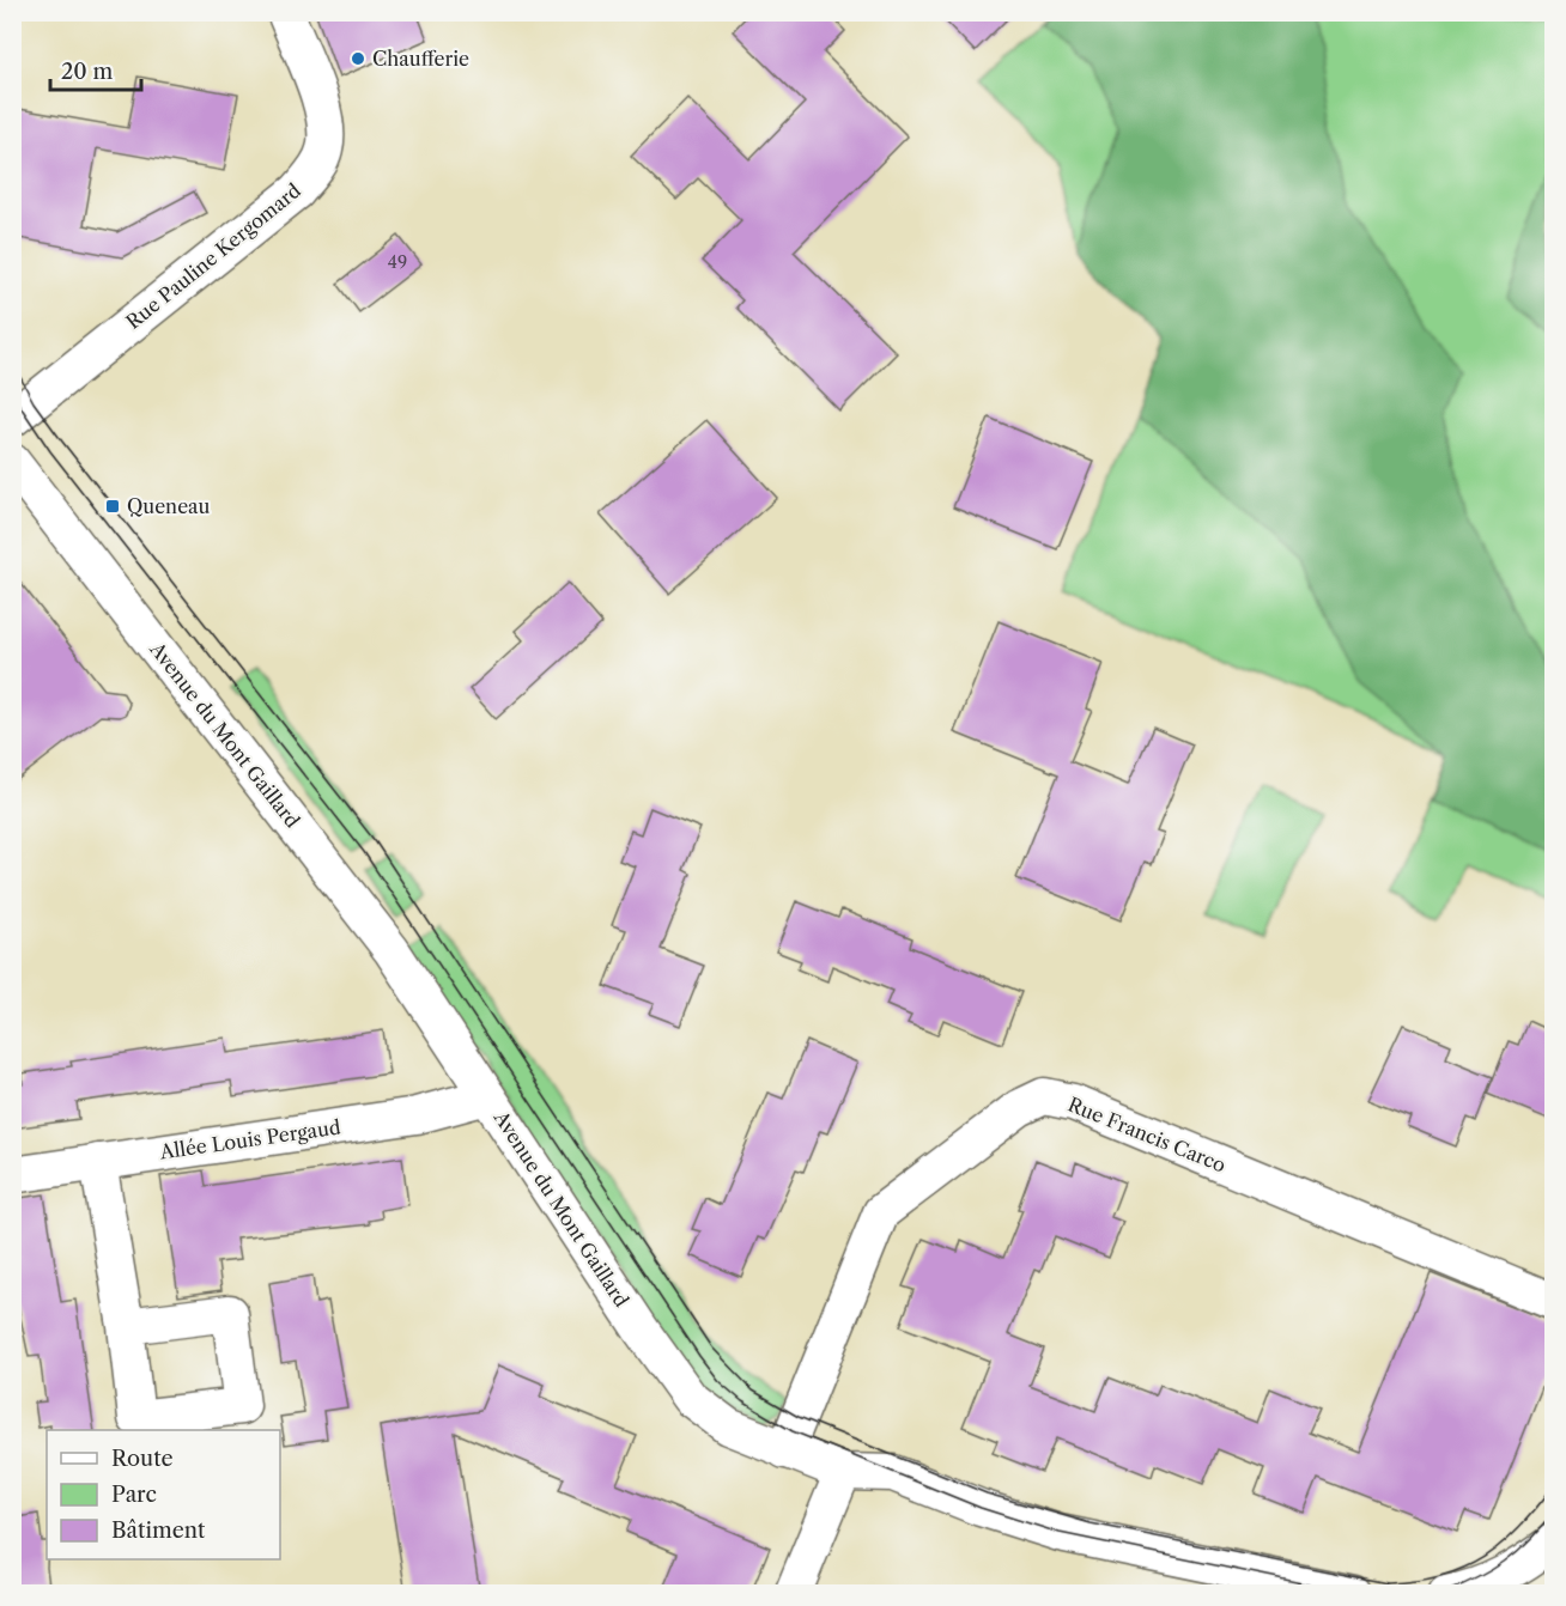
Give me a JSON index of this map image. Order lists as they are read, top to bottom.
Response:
{
  "streets": {
    "street": [
      "Rue Pauline Kergomard",
      "Avenue du Mont Gaillard",
      "Rue Francis Carco",
      "Allée Louis Pergaud"
    ]
  },
  "crossings": [
    ["Avenue du Mont Gaillard", "Rue Francis Carco"],
    ["Avenue du Mont Gaillard", "Allée Louis Pergaud"]
  ],
  "places": {
    "other": ["Chaufferie"],
    "transit": ["Queneau"]
  },
  "house_numbers": ["49"],
  "legend": ["Route", "Parc", "Bâtiment"],
  "scale_bar": "20 m"
}
